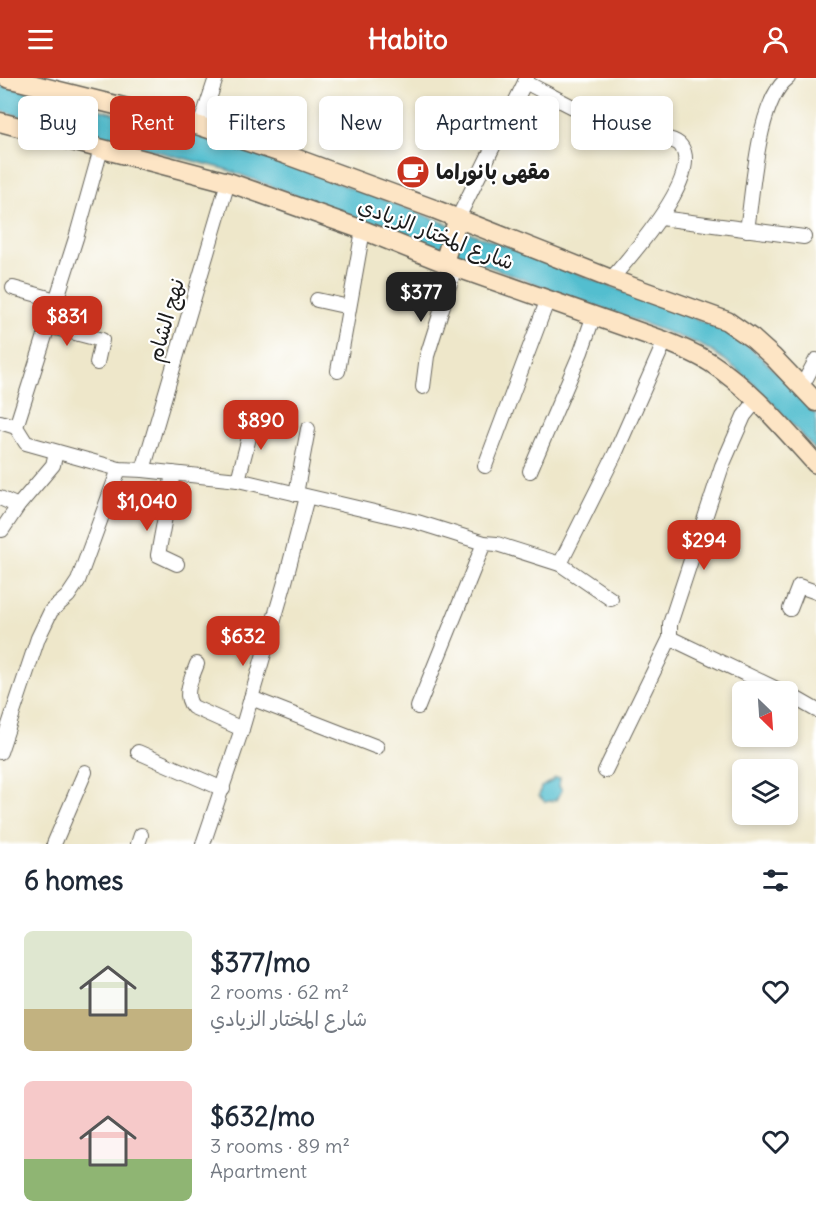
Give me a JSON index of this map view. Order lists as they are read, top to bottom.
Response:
{
  "streets": {
    "street": ["شارع المختار الزيادي", "نهج الشام"]
  },
  "crossings": [
    ["شارع المختار الزيادي", "نهج الشام"]
  ],
  "places": {
    "cafe": ["مقهى بانوراما"]
  },
  "north": "bottom right",
  "page": {
    "header": "Habito",
    "chip": [
      "Buy",
      "Rent",
      "Filters",
      "New",
      "Apartment",
      "House"
    ],
    "price": [
      "$377",
      "$831",
      "$890",
      "$1,040",
      "$294",
      "$632"
    ],
    "heading": "6 homes",
    "list": [
      {
        "name": "$377/mo",
        "note": "2 rooms · 62 m² · شارع المختار الزيادي"
      },
      {
        "name": "$632/mo",
        "note": "3 rooms · 89 m² · Apartment"
      }
    ]
  }
}
